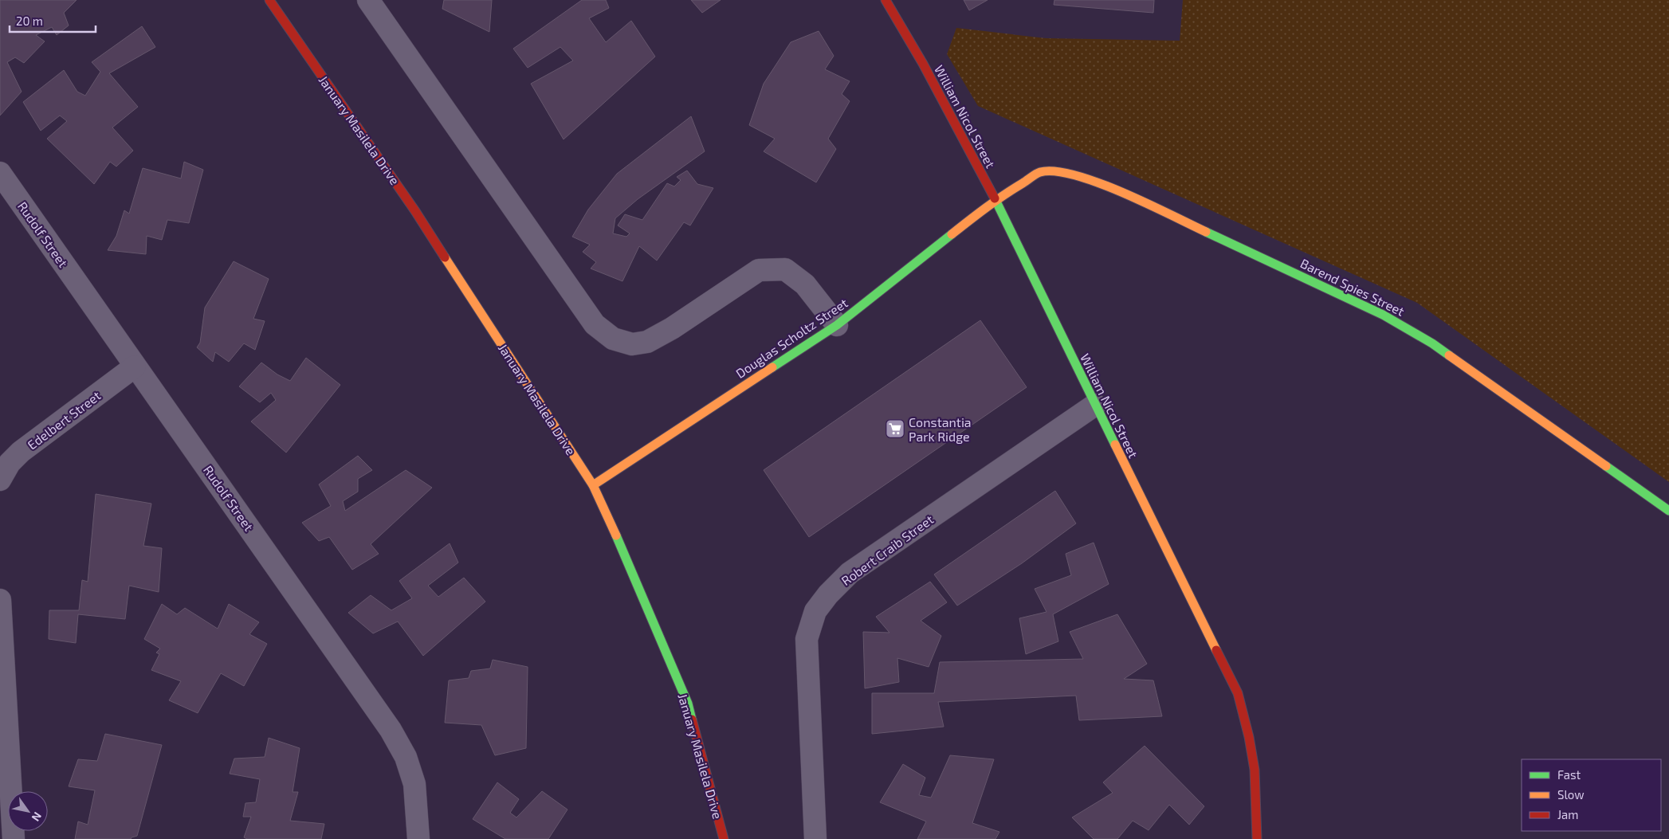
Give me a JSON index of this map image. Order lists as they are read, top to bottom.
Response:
{
  "streets": {
    "street": [
      "William Nicol Street",
      "January Masilela Drive",
      "Rudolf Street",
      "Barend Spies Street",
      "Douglas Scholtz Street",
      "Edelbert Street",
      "Robert Craib Street"
    ]
  },
  "crossings": [
    ["William Nicol Street", "Barend Spies Street"],
    ["William Nicol Street", "Douglas Scholtz Street"],
    ["William Nicol Street", "Robert Craib Street"],
    ["January Masilela Drive", "Douglas Scholtz Street"],
    ["Rudolf Street", "Edelbert Street"],
    ["Barend Spies Street", "Douglas Scholtz Street"]
  ],
  "places": {
    "supermarket": ["Constantia Park Ridge"]
  },
  "legend": ["Fast", "Slow", "Jam"],
  "scale_bar": "20 m",
  "north": "bottom right"
}
